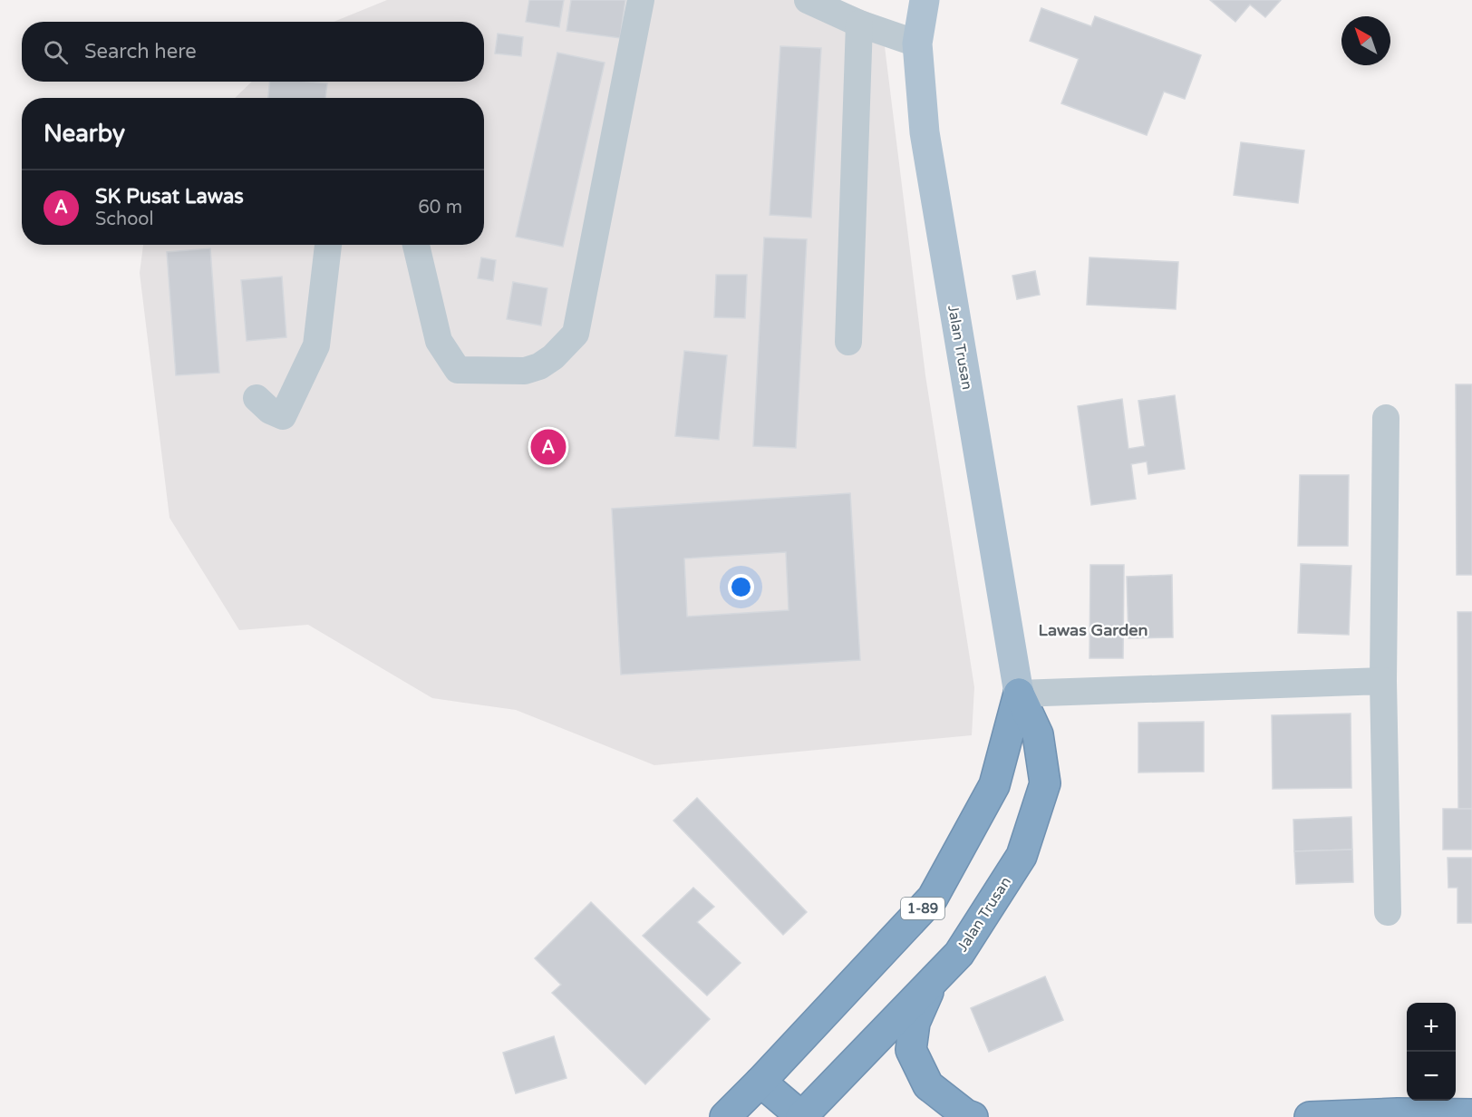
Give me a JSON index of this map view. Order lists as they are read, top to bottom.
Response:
{
  "streets": {
    "highway": ["Jalan Trusan", "1-89"]
  },
  "districts": ["Lawas Garden"],
  "north": "top left",
  "page": {
    "search": "Search here",
    "heading": "Nearby",
    "list": [
      {
        "mark": "A",
        "name": "SK Pusat Lawas",
        "note": "School",
        "value": "60 m"
      }
    ],
    "pins": "A",
    "map_buttons": ["+", "−"]
  }
}
